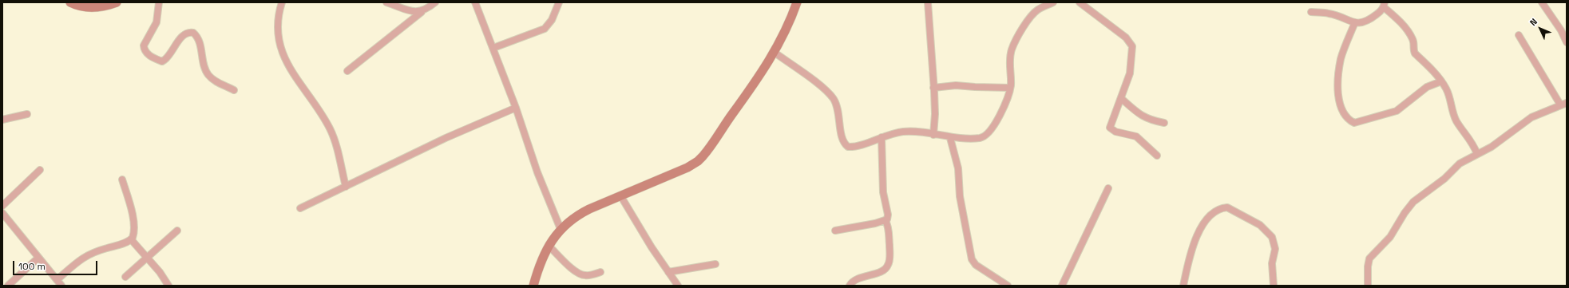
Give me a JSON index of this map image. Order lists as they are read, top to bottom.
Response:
{
  "scale_bar": "100 m",
  "north": "top left"
}
